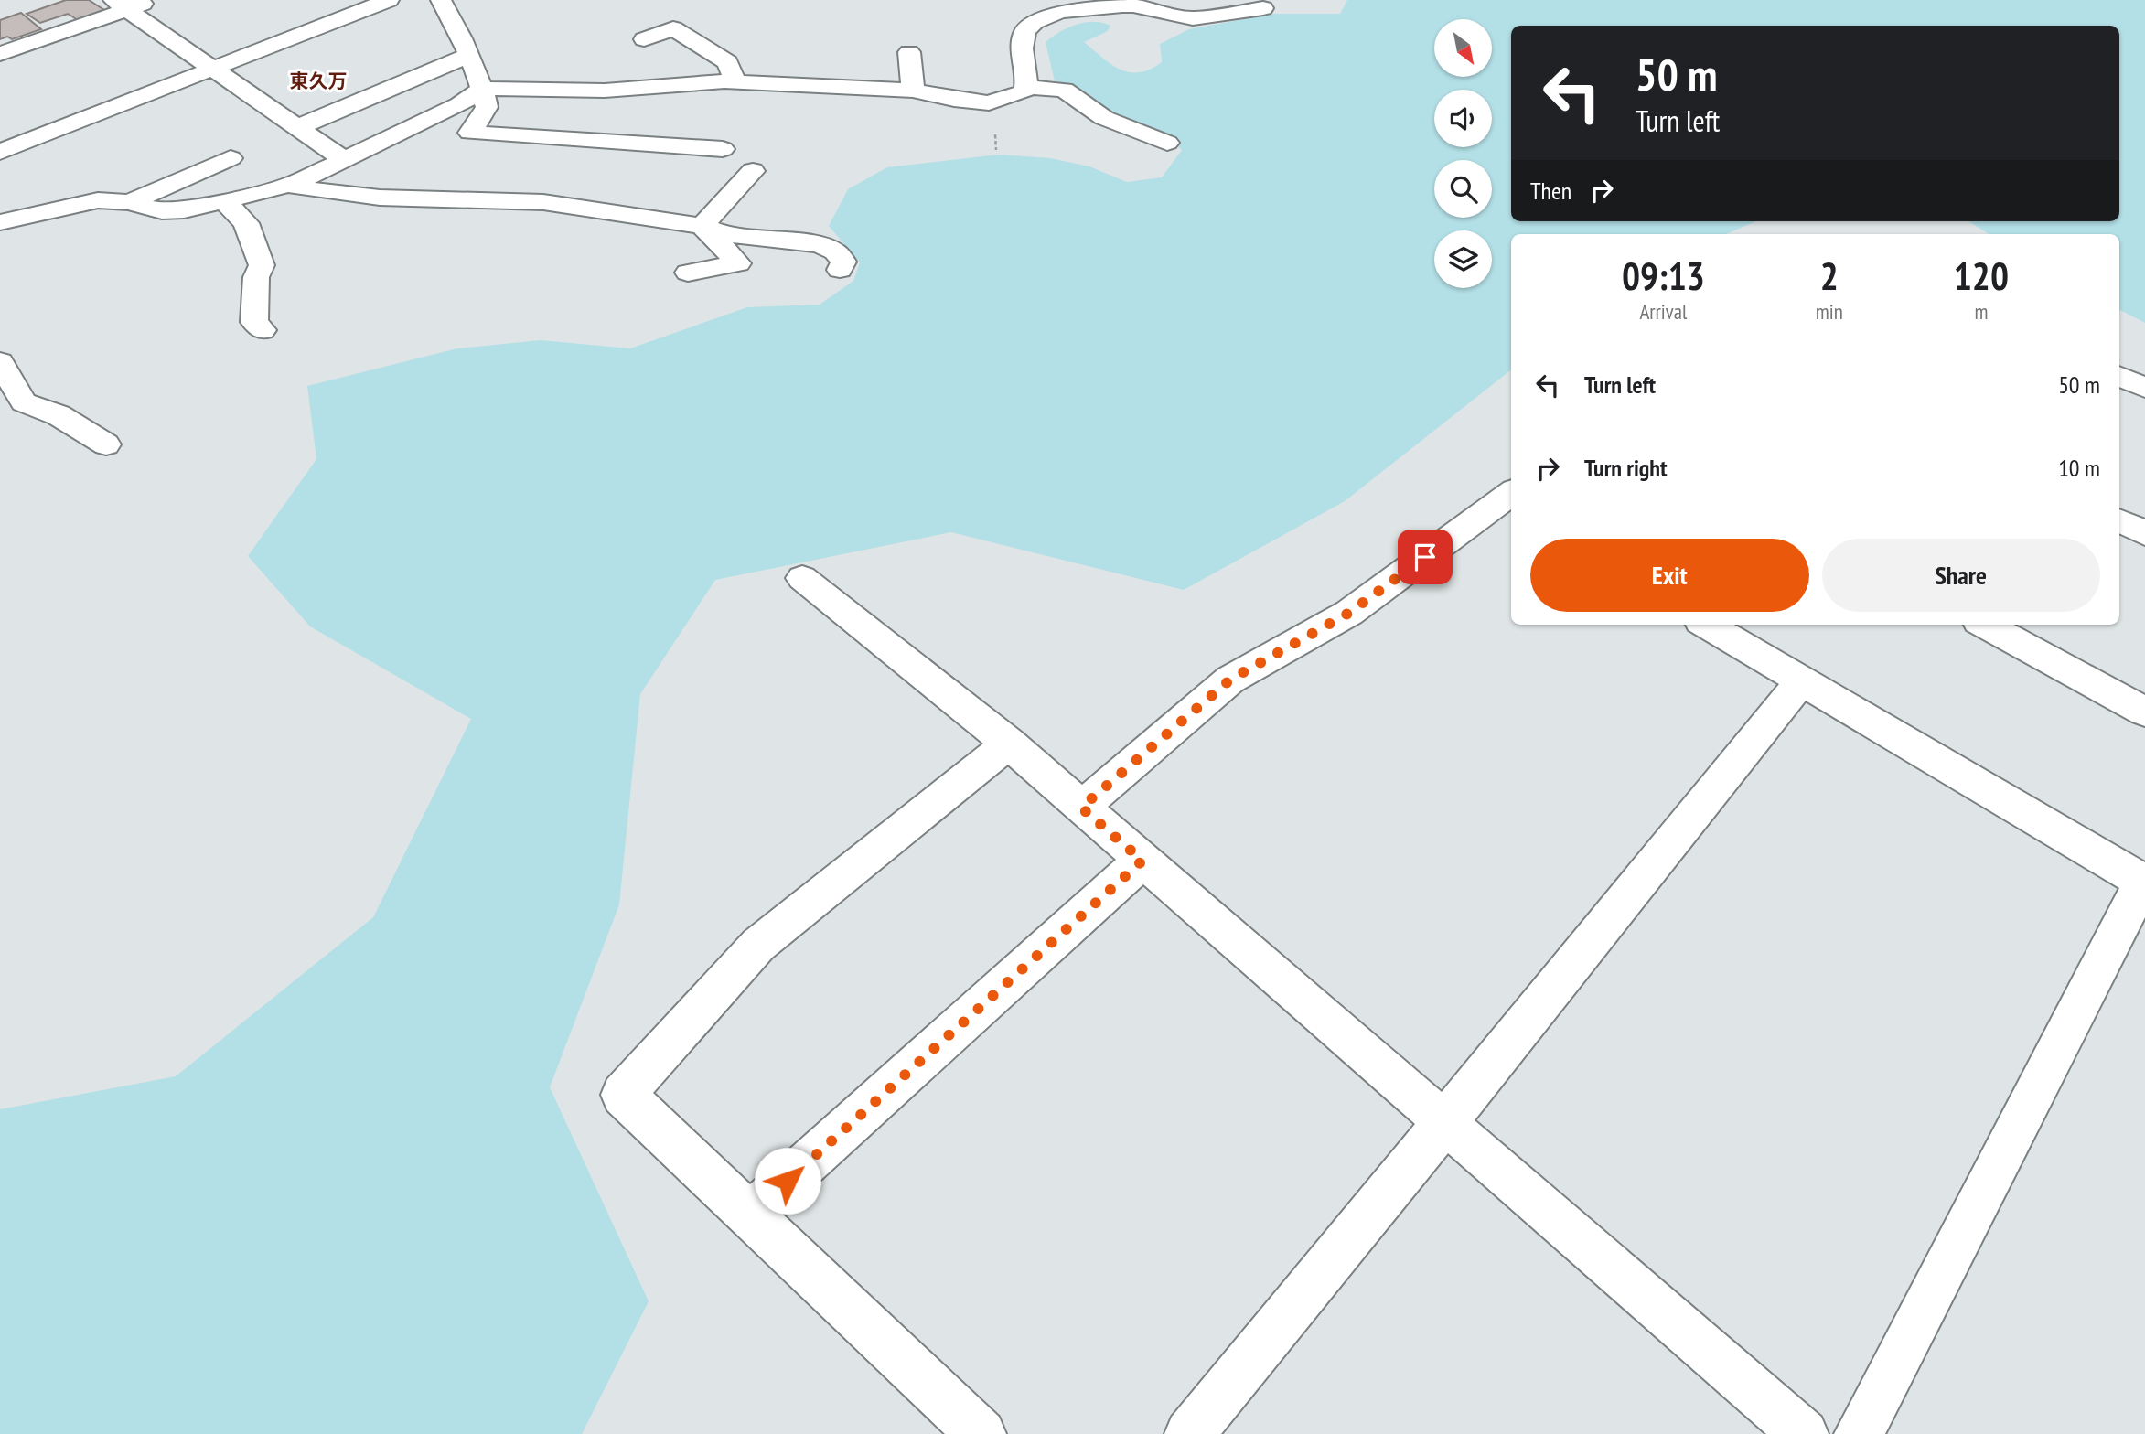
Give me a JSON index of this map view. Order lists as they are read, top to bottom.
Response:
{
  "districts": ["東久万"],
  "north": "bottom right",
  "page": {
    "turn": ["50 m", "Turn left"],
    "then": "Then",
    "eta": [
      "09:13",
      "Arrival",
      "2",
      "min",
      "120",
      "m"
    ],
    "list": [
      {
        "name": "Turn left",
        "value": "50 m"
      },
      {
        "name": "Turn right",
        "value": "10 m"
      }
    ],
    "buttons": ["Exit", "Share"]
  }
}
